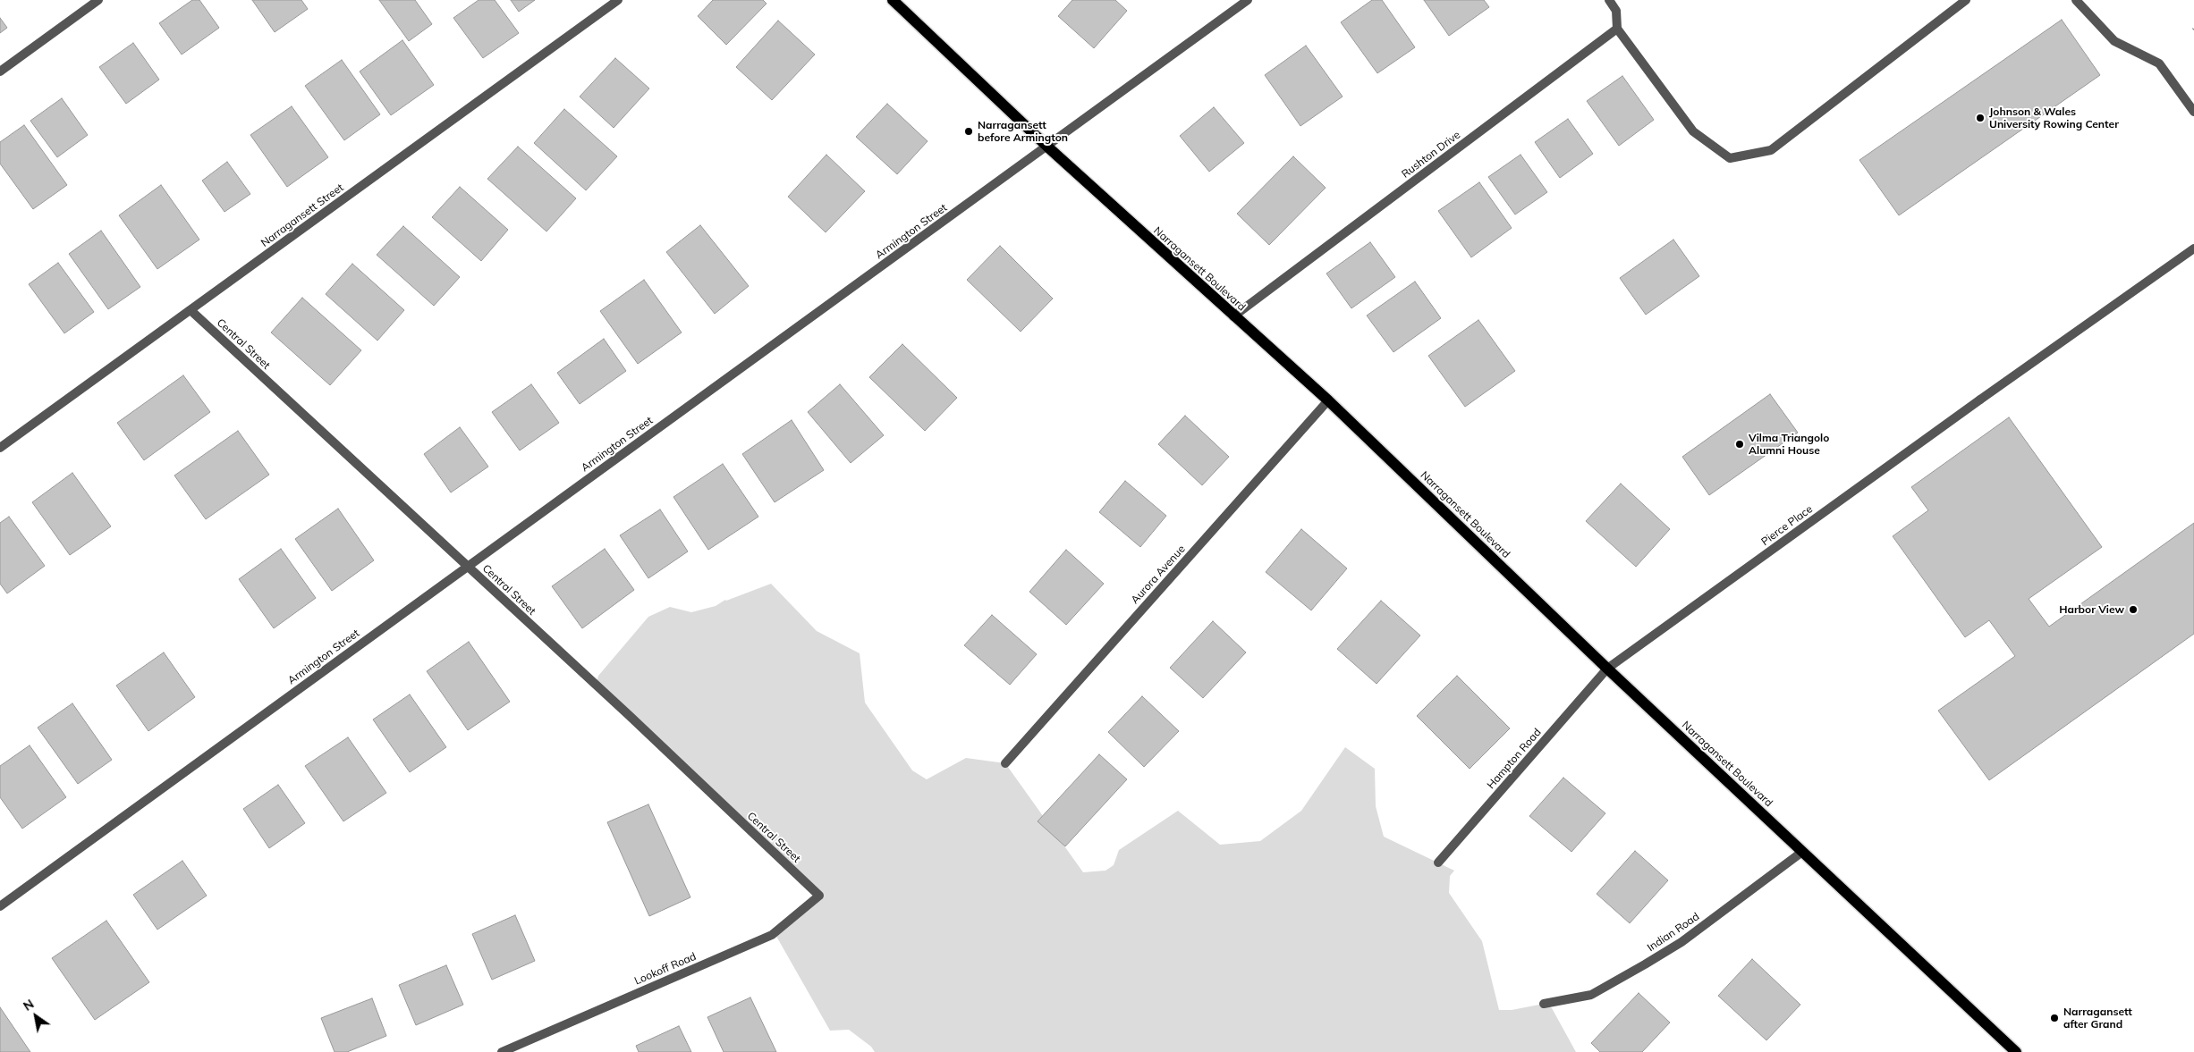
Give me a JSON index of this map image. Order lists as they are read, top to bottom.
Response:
{
  "streets": {
    "main road": ["Narragansett Boulevard"],
    "street": [
      "Rushton Drive",
      "Narragansett Street",
      "Armington Street",
      "Central Street",
      "Pierce Place",
      "Aurora Avenue",
      "Hampton Road",
      "Indian Road",
      "Lookoff Road"
    ]
  },
  "crossings": [
    ["Rushton Drive", "Narragansett Boulevard"],
    ["Narragansett Street", "Central Street"],
    ["Armington Street", "Narragansett Boulevard"],
    ["Armington Street", "Central Street"],
    ["Narragansett Boulevard", "Pierce Place"],
    ["Narragansett Boulevard", "Aurora Avenue"],
    ["Narragansett Boulevard", "Hampton Road"],
    ["Narragansett Boulevard", "Indian Road"],
    ["Central Street", "Lookoff Road"],
    ["Pierce Place", "Hampton Road"]
  ],
  "places": [
    "Johnson & Wales University Rowing Center",
    "Narragansett before Armington",
    "Vilma Triangolo Alumni House",
    "Harbor View",
    "Narragansett after Grand"
  ],
  "north": "top left"
}
